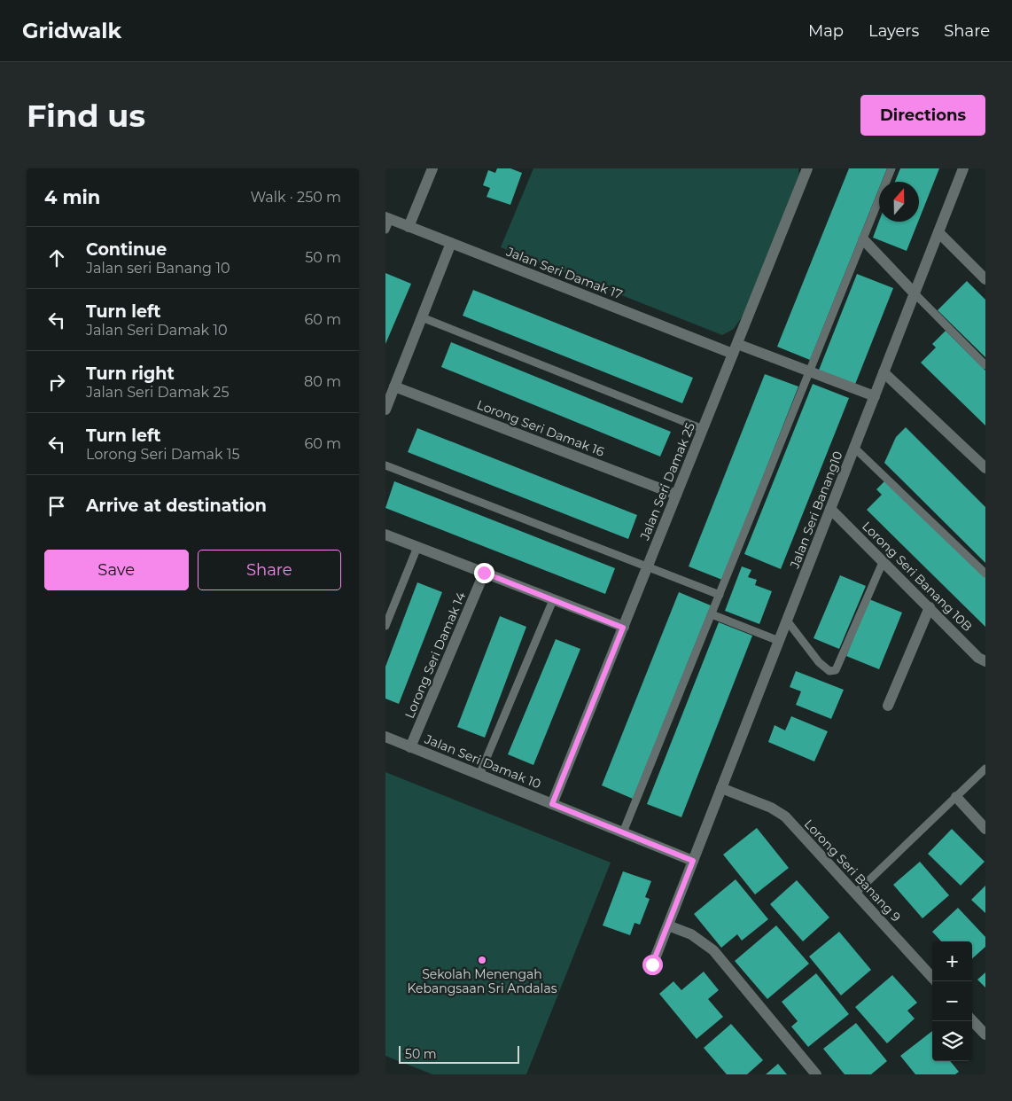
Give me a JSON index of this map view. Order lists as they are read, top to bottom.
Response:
{
  "streets": {
    "street": [
      "Jalan Seri Damak 17",
      "Lorong Seri Damak 16",
      "Jalan Seri Damak 25",
      "Jalan Seri Banang10",
      "Lorong Seri Banang 10B",
      "Lorong Seri Damak 14",
      "Jalan Seri Damak 10",
      "Lorong Seri Banang 9"
    ]
  },
  "crossings": [
    ["Jalan Seri Damak 17", "Jalan Seri Damak 25"],
    ["Jalan Seri Damak 17", "Jalan Seri Banang10"],
    ["Lorong Seri Damak 16", "Jalan Seri Damak 25"],
    ["Jalan Seri Damak 25", "Jalan Seri Damak 10"],
    ["Jalan Seri Banang10", "Lorong Seri Banang 10B"],
    ["Jalan Seri Banang10", "Jalan Seri Damak 10"],
    ["Jalan Seri Banang10", "Lorong Seri Banang 9"],
    ["Lorong Seri Damak 14", "Jalan Seri Damak 10"]
  ],
  "places": ["Sekolah Menengah Kebangsaan Sri Andalas"],
  "scale_bar": "50 m",
  "north": "top",
  "page": {
    "header": "Gridwalk",
    "nav": ["Map", "Layers", "Share"],
    "buttons": [
      "Directions",
      ["Save", "Share"]
    ],
    "title": "Find us",
    "heading": ["4 min", "Walk · 250 m"],
    "list": [
      ["Continue", "Jalan seri Banang 10", "50 m"],
      ["Turn left", "Jalan Seri Damak 10", "60 m"],
      ["Turn right", "Jalan Seri Damak 25", "80 m"],
      ["Turn left", "Lorong Seri Damak 15", "60 m"],
      "Arrive at destination"
    ],
    "map_buttons": ["+", "−"],
    "scale": "50 m"
  }
}
